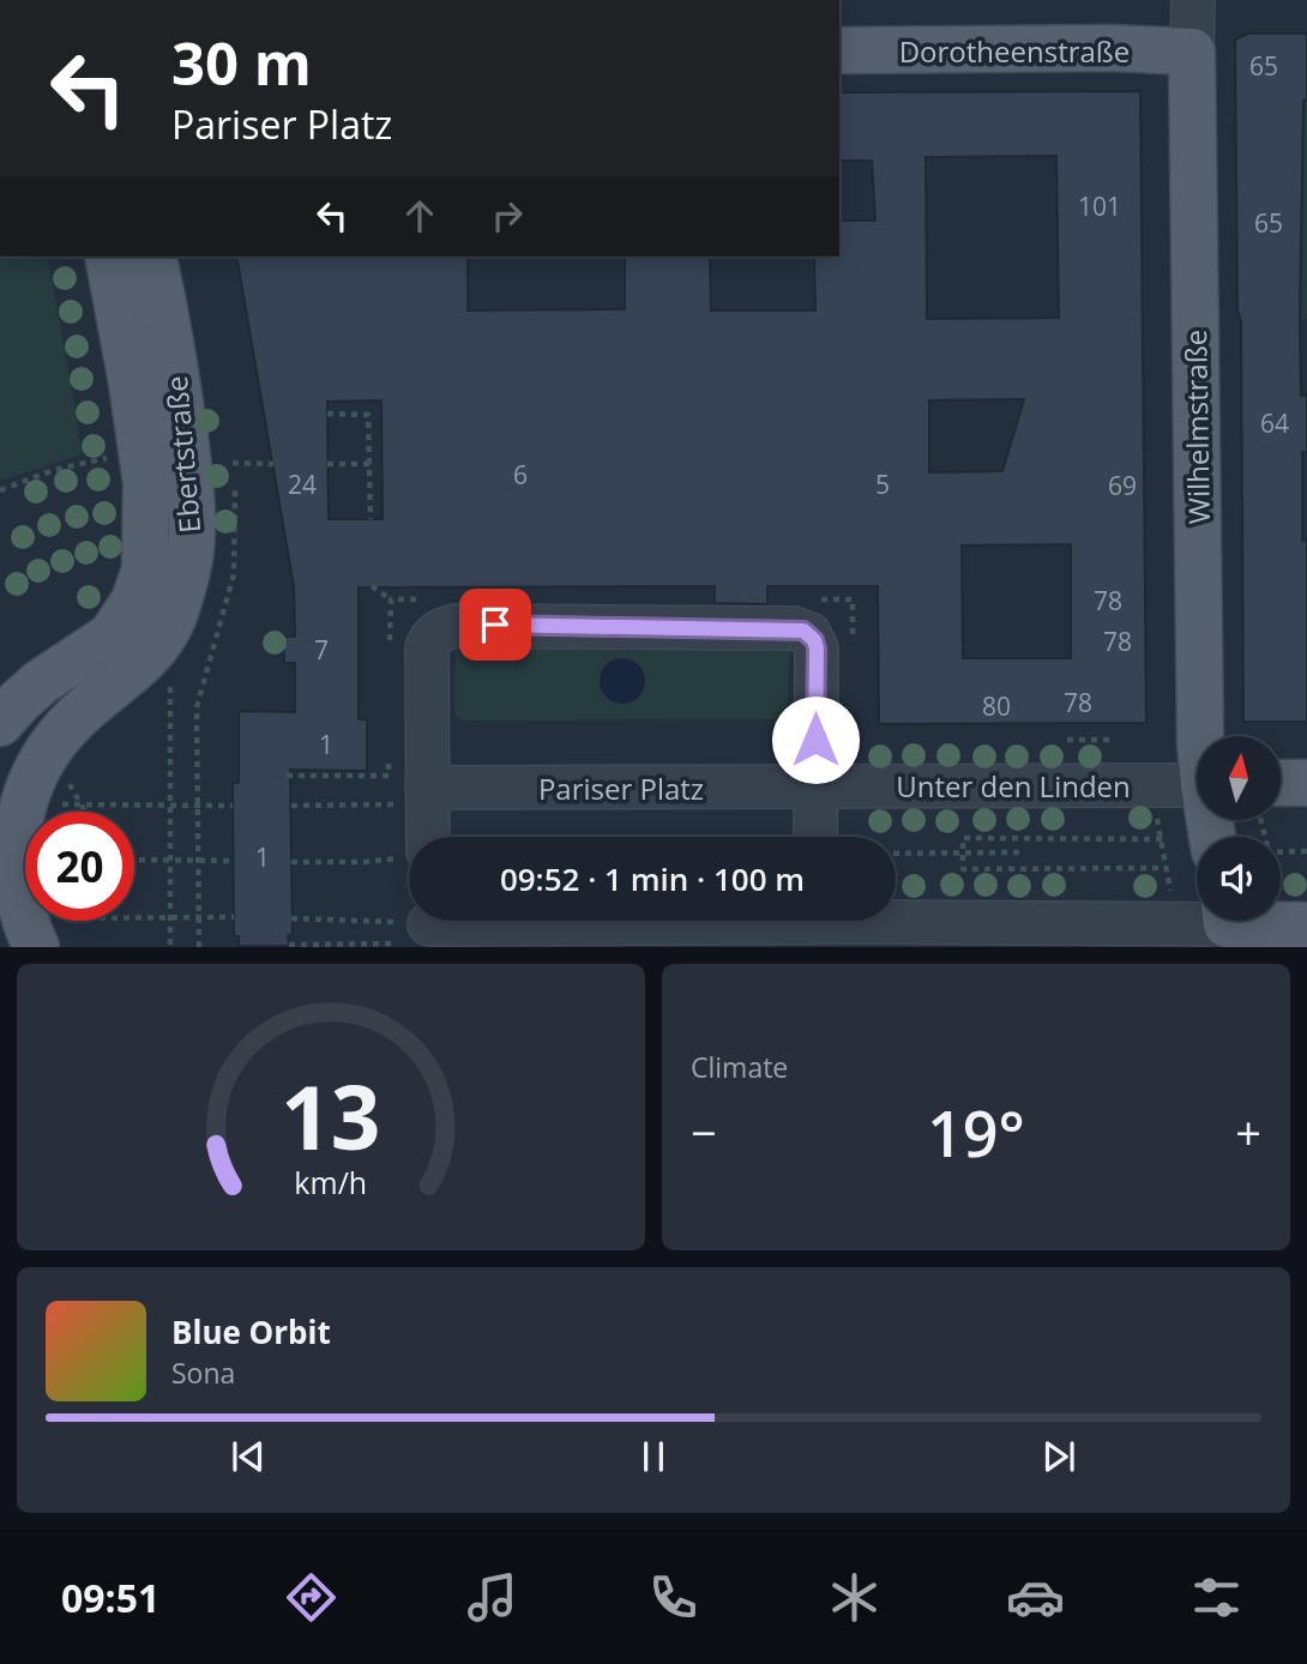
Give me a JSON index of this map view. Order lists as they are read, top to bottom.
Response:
{
  "streets": {
    "main road": ["Dorotheenstraße", "Wilhelmstraße", "Ebertstraße"],
    "street": ["Unter den Linden", "Pariser Platz"]
  },
  "crossings": [
    ["Dorotheenstraße", "Wilhelmstraße"],
    ["Unter den Linden", "Pariser Platz"]
  ],
  "house_numbers": [
    "65",
    "101",
    "65",
    "64",
    "6",
    "24",
    "5",
    "69",
    "78",
    "78",
    "7",
    "78",
    "80",
    "1",
    "1"
  ],
  "north": "top",
  "page": {
    "turn": ["30 m", "Pariser Platz"],
    "limit": "20",
    "trip": "09:52 · 1 min · 100 m",
    "tile": "Climate",
    "heat": ["−", "19°", "+"],
    "song": ["Blue Orbit", "Sona"],
    "tabs": "09:51",
    "gauge": ["13", "km/h"]
  }
}
